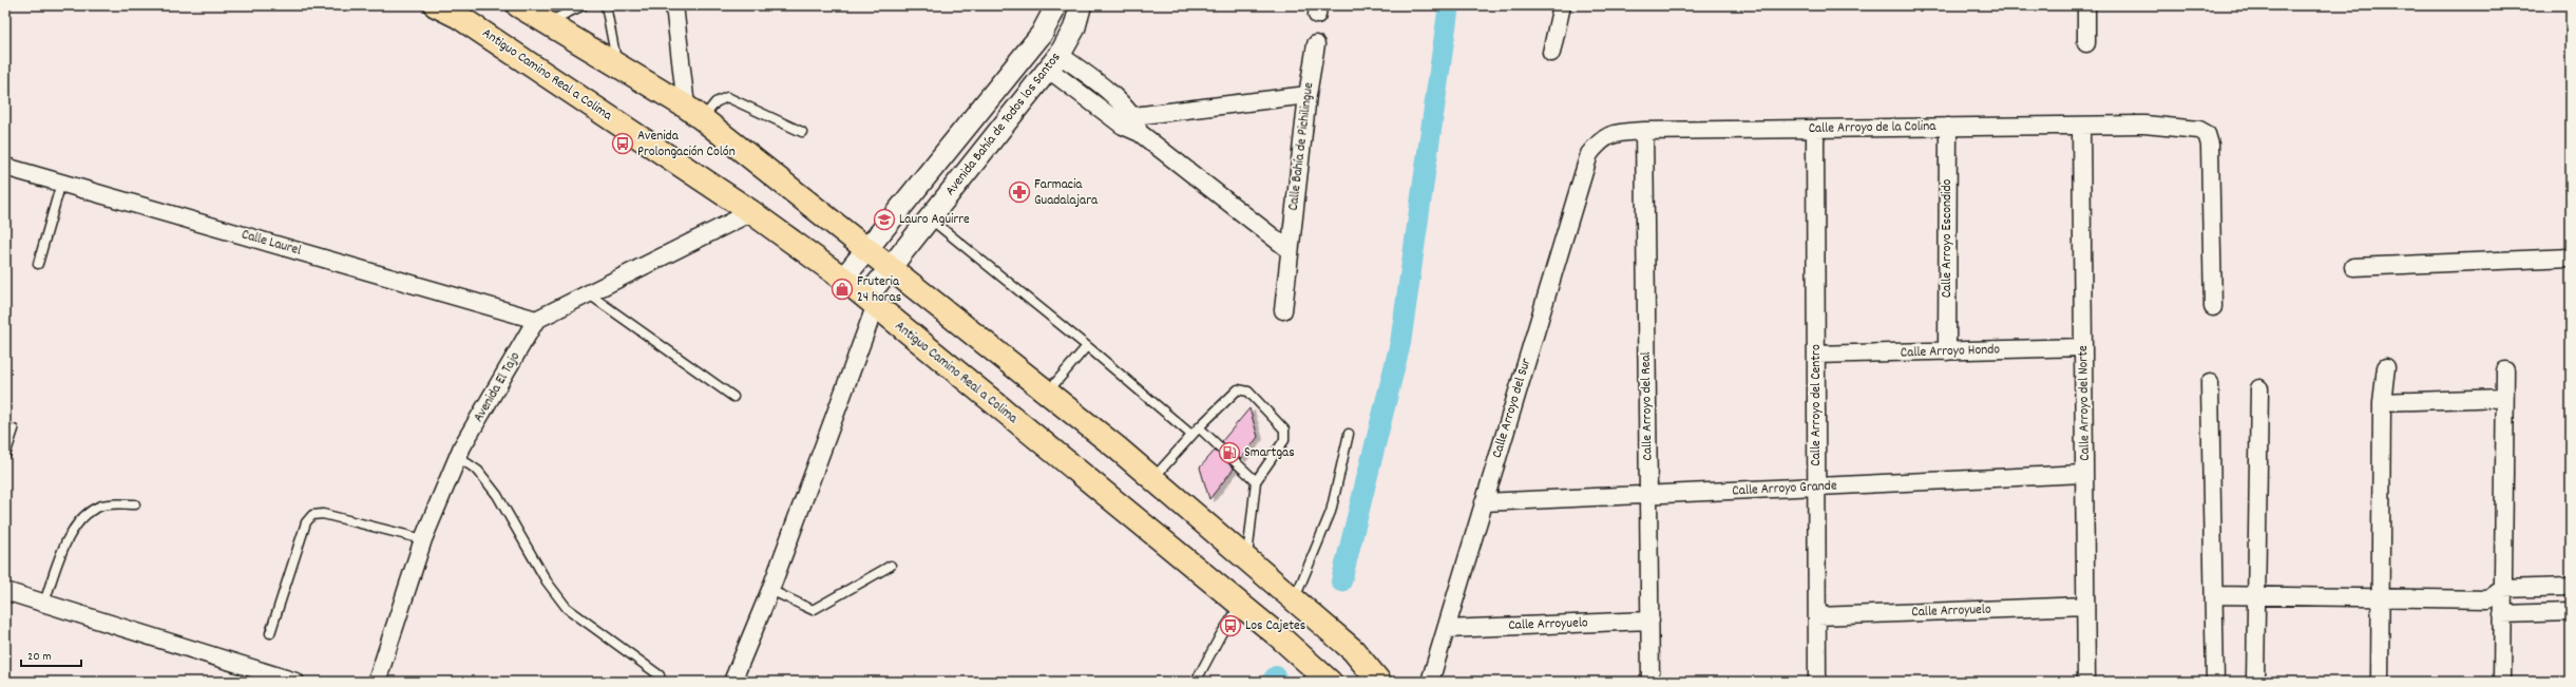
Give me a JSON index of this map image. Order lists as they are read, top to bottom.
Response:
{
  "streets": {
    "main road": ["Antiguo Camino Real a Colima"],
    "street": [
      "Avenida Bahía de Todos los Santos",
      "Calle Arroyo de la Colina",
      "Calle Bahía de Pichilingue",
      "Calle Arroyo Escondido",
      "Calle Laurel",
      "Calle Arroyo Hondo",
      "Avenida El Tajo",
      "Calle Arroyo del Norte",
      "Calle Arroyo del Centro",
      "Calle Arroyo del Real",
      "Calle Arroyo del Sur",
      "Calle Arroyo Grande",
      "Calle Arroyuelo"
    ]
  },
  "crossings": [
    ["Antiguo Camino Real a Colima", "Avenida Bahía de Todos los Santos"],
    ["Calle Arroyo de la Colina", "Calle Arroyo Escondido"],
    ["Calle Arroyo de la Colina", "Calle Arroyo del Norte"],
    ["Calle Arroyo de la Colina", "Calle Arroyo del Centro"],
    ["Calle Arroyo de la Colina", "Calle Arroyo del Real"],
    ["Calle Arroyo de la Colina", "Calle Arroyo del Sur"],
    ["Calle Arroyo Escondido", "Calle Arroyo Hondo"],
    ["Calle Laurel", "Avenida El Tajo"],
    ["Calle Arroyo Hondo", "Calle Arroyo del Norte"],
    ["Calle Arroyo Hondo", "Calle Arroyo del Centro"],
    ["Calle Arroyo del Norte", "Calle Arroyo Grande"],
    ["Calle Arroyo del Norte", "Calle Arroyuelo"],
    ["Calle Arroyo del Centro", "Calle Arroyo Grande"],
    ["Calle Arroyo del Centro", "Calle Arroyuelo"],
    ["Calle Arroyo del Real", "Calle Arroyo Grande"],
    ["Calle Arroyo del Real", "Calle Arroyuelo"],
    ["Calle Arroyo del Sur", "Calle Arroyo Grande"],
    ["Calle Arroyo del Sur", "Calle Arroyuelo"]
  ],
  "places": {
    "bus stop": ["Avenida Prolongación Colón", "Los Cajetes"],
    "pharmacy": ["Farmacia Guadalajara"],
    "school or university": ["Lauro Aguirre"],
    "shop": ["Fruteria 24 horas"],
    "fuel station": ["Smartgas"]
  },
  "scale_bar": "20 m"
}
